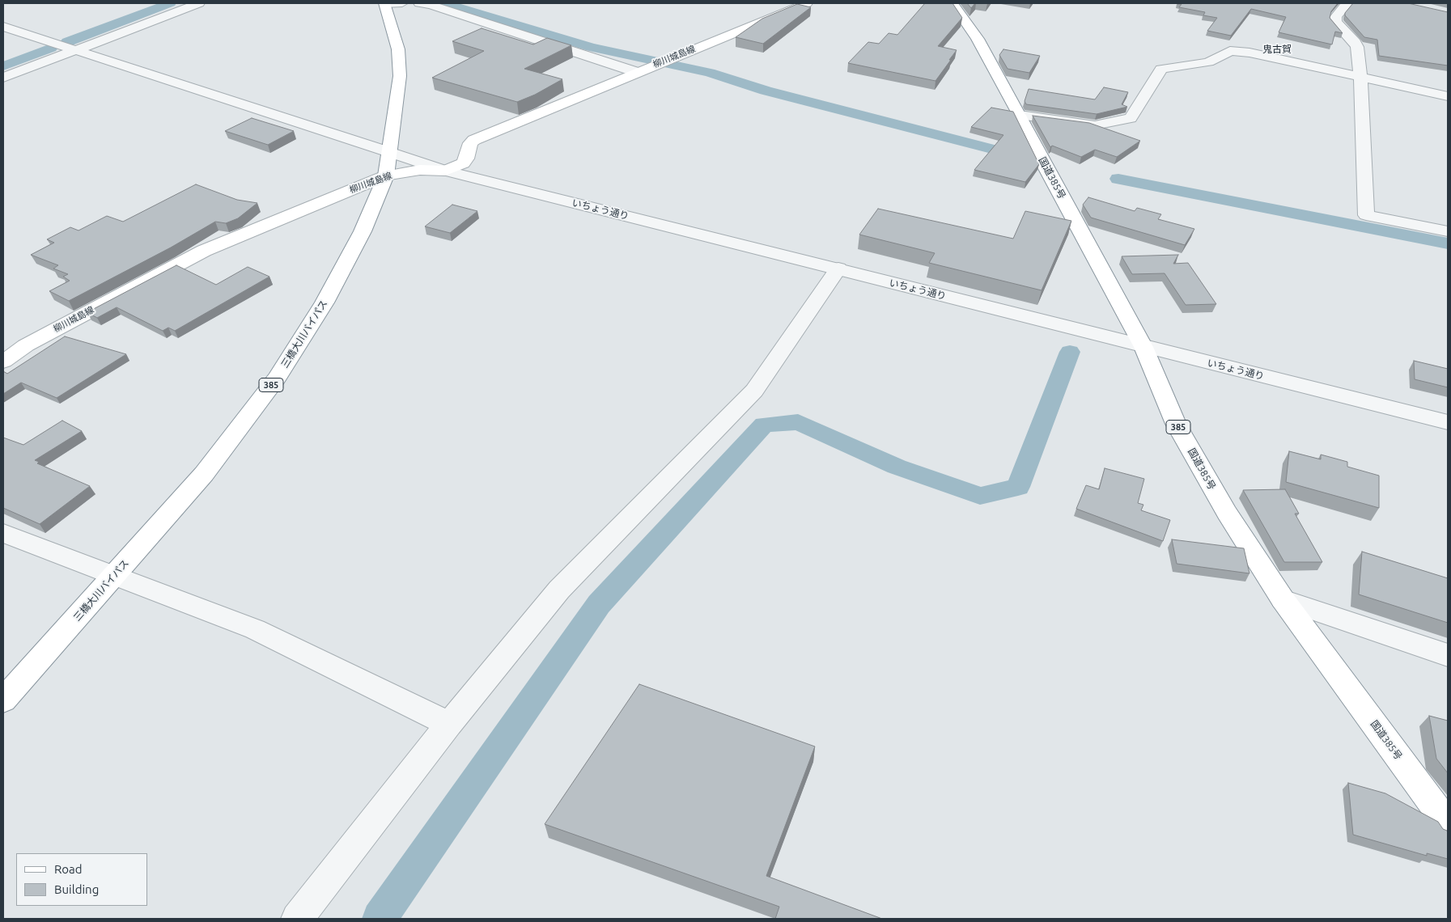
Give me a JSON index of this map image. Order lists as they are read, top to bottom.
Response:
{
  "streets": {
    "main road": [
      "柳川城島線",
      "国道385号",
      "三橋大川バイパス",
      "385"
    ],
    "street": ["いちょう通り"]
  },
  "crossings": [
    ["柳川城島線", "いちょう通り"],
    ["柳川城島線", "三橋大川バイパス"],
    ["国道385号", "いちょう通り"],
    ["いちょう通り", "三橋大川バイパス"]
  ],
  "districts": ["鬼古賀"],
  "legend": ["Road", "Building"]
}
